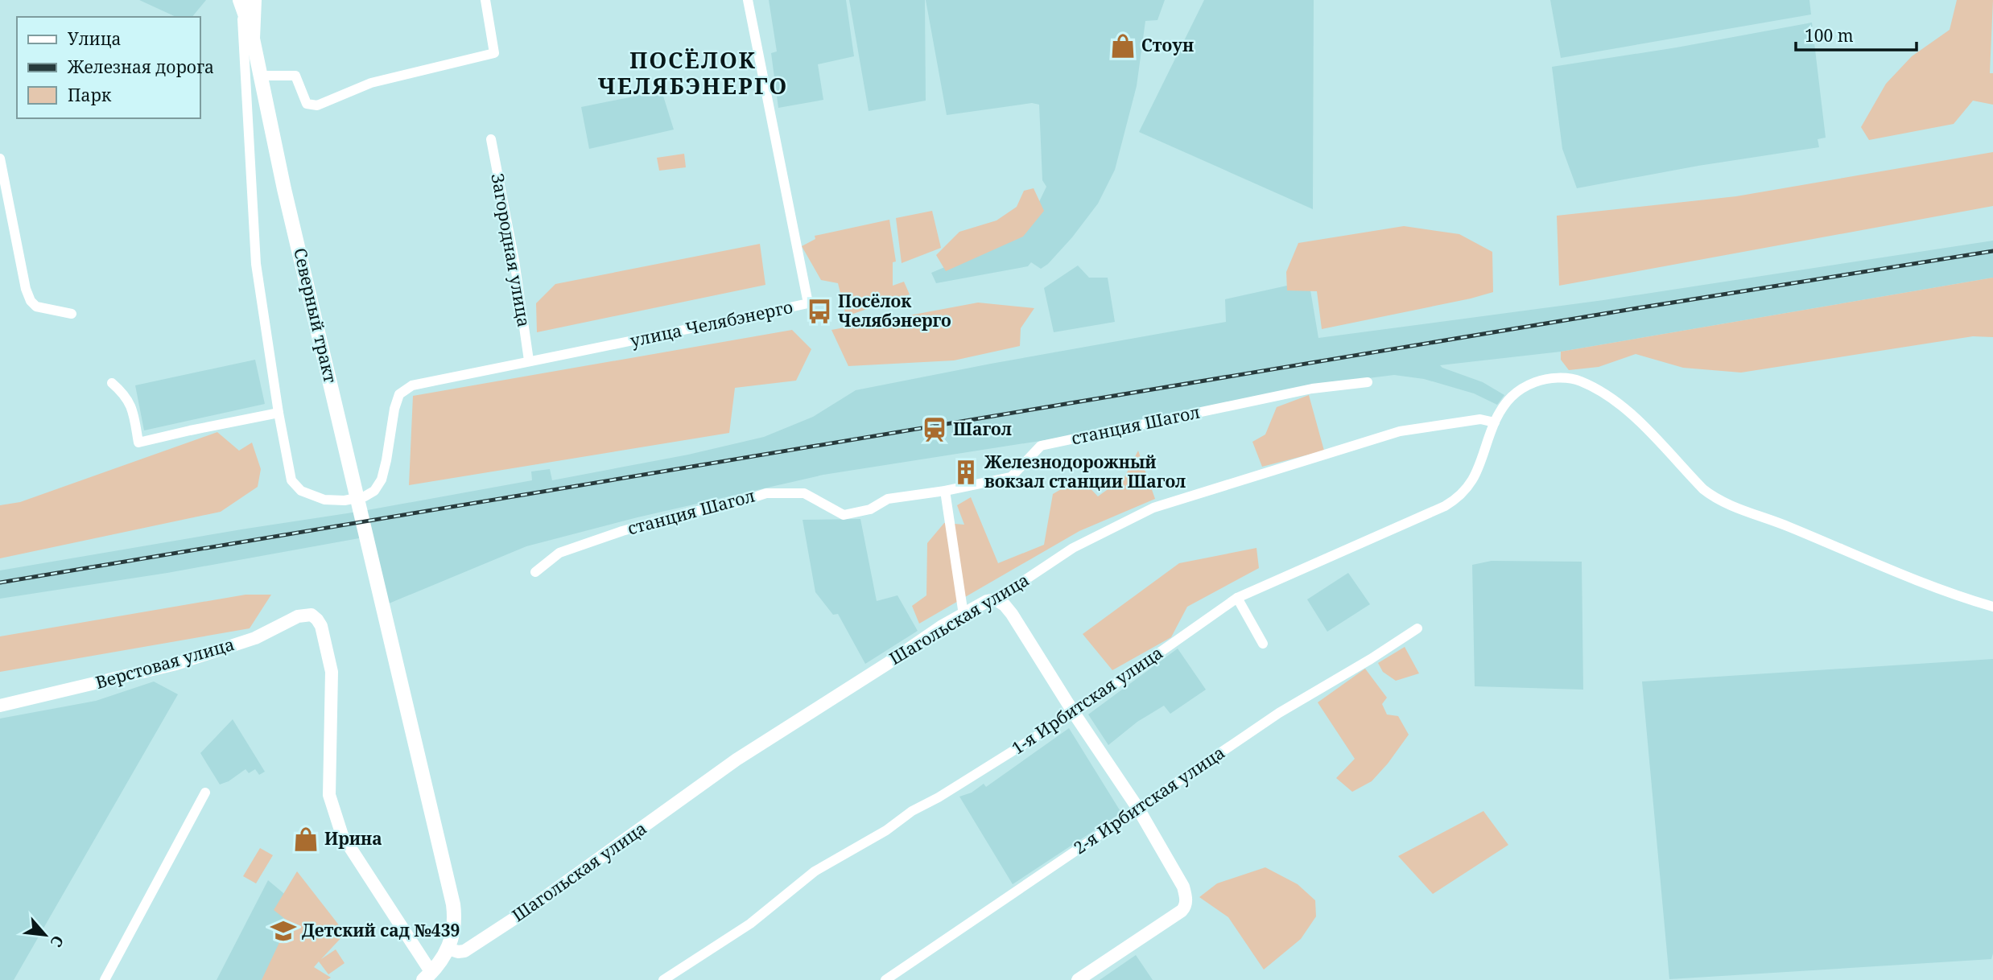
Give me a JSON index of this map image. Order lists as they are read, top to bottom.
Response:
{
  "streets": {
    "main road": ["Северный тракт"],
    "street": [
      "Загородная улица",
      "улица Челябэнерго",
      "станция Шагол",
      "Шагольская улица",
      "Верстовая улица",
      "1-я Ирбитская улица",
      "2-я Ирбитская улица"
    ]
  },
  "crossings": [
    ["Загородная улица", "улица Челябэнерго"],
    ["Северный тракт", "улица Челябэнерго"],
    ["Северный тракт", "Шагольская улица"],
    ["Шагольская улица", "1-я Ирбитская улица"]
  ],
  "districts": ["ПОСЁЛОК ЧЕЛЯБЭНЕРГО"],
  "places": {
    "shop": ["Стоун", "Ирина"],
    "bus stop": ["Посёлок Челябэнерго"],
    "station": ["Шагол"],
    "building": ["Железнодорожный вокзал станции Шагол"],
    "school or university": ["Детский сад №439"]
  },
  "legend": ["Улица", "Железная дорога", "Парк"],
  "scale_bar": "100 m",
  "north": "bottom right"
}
